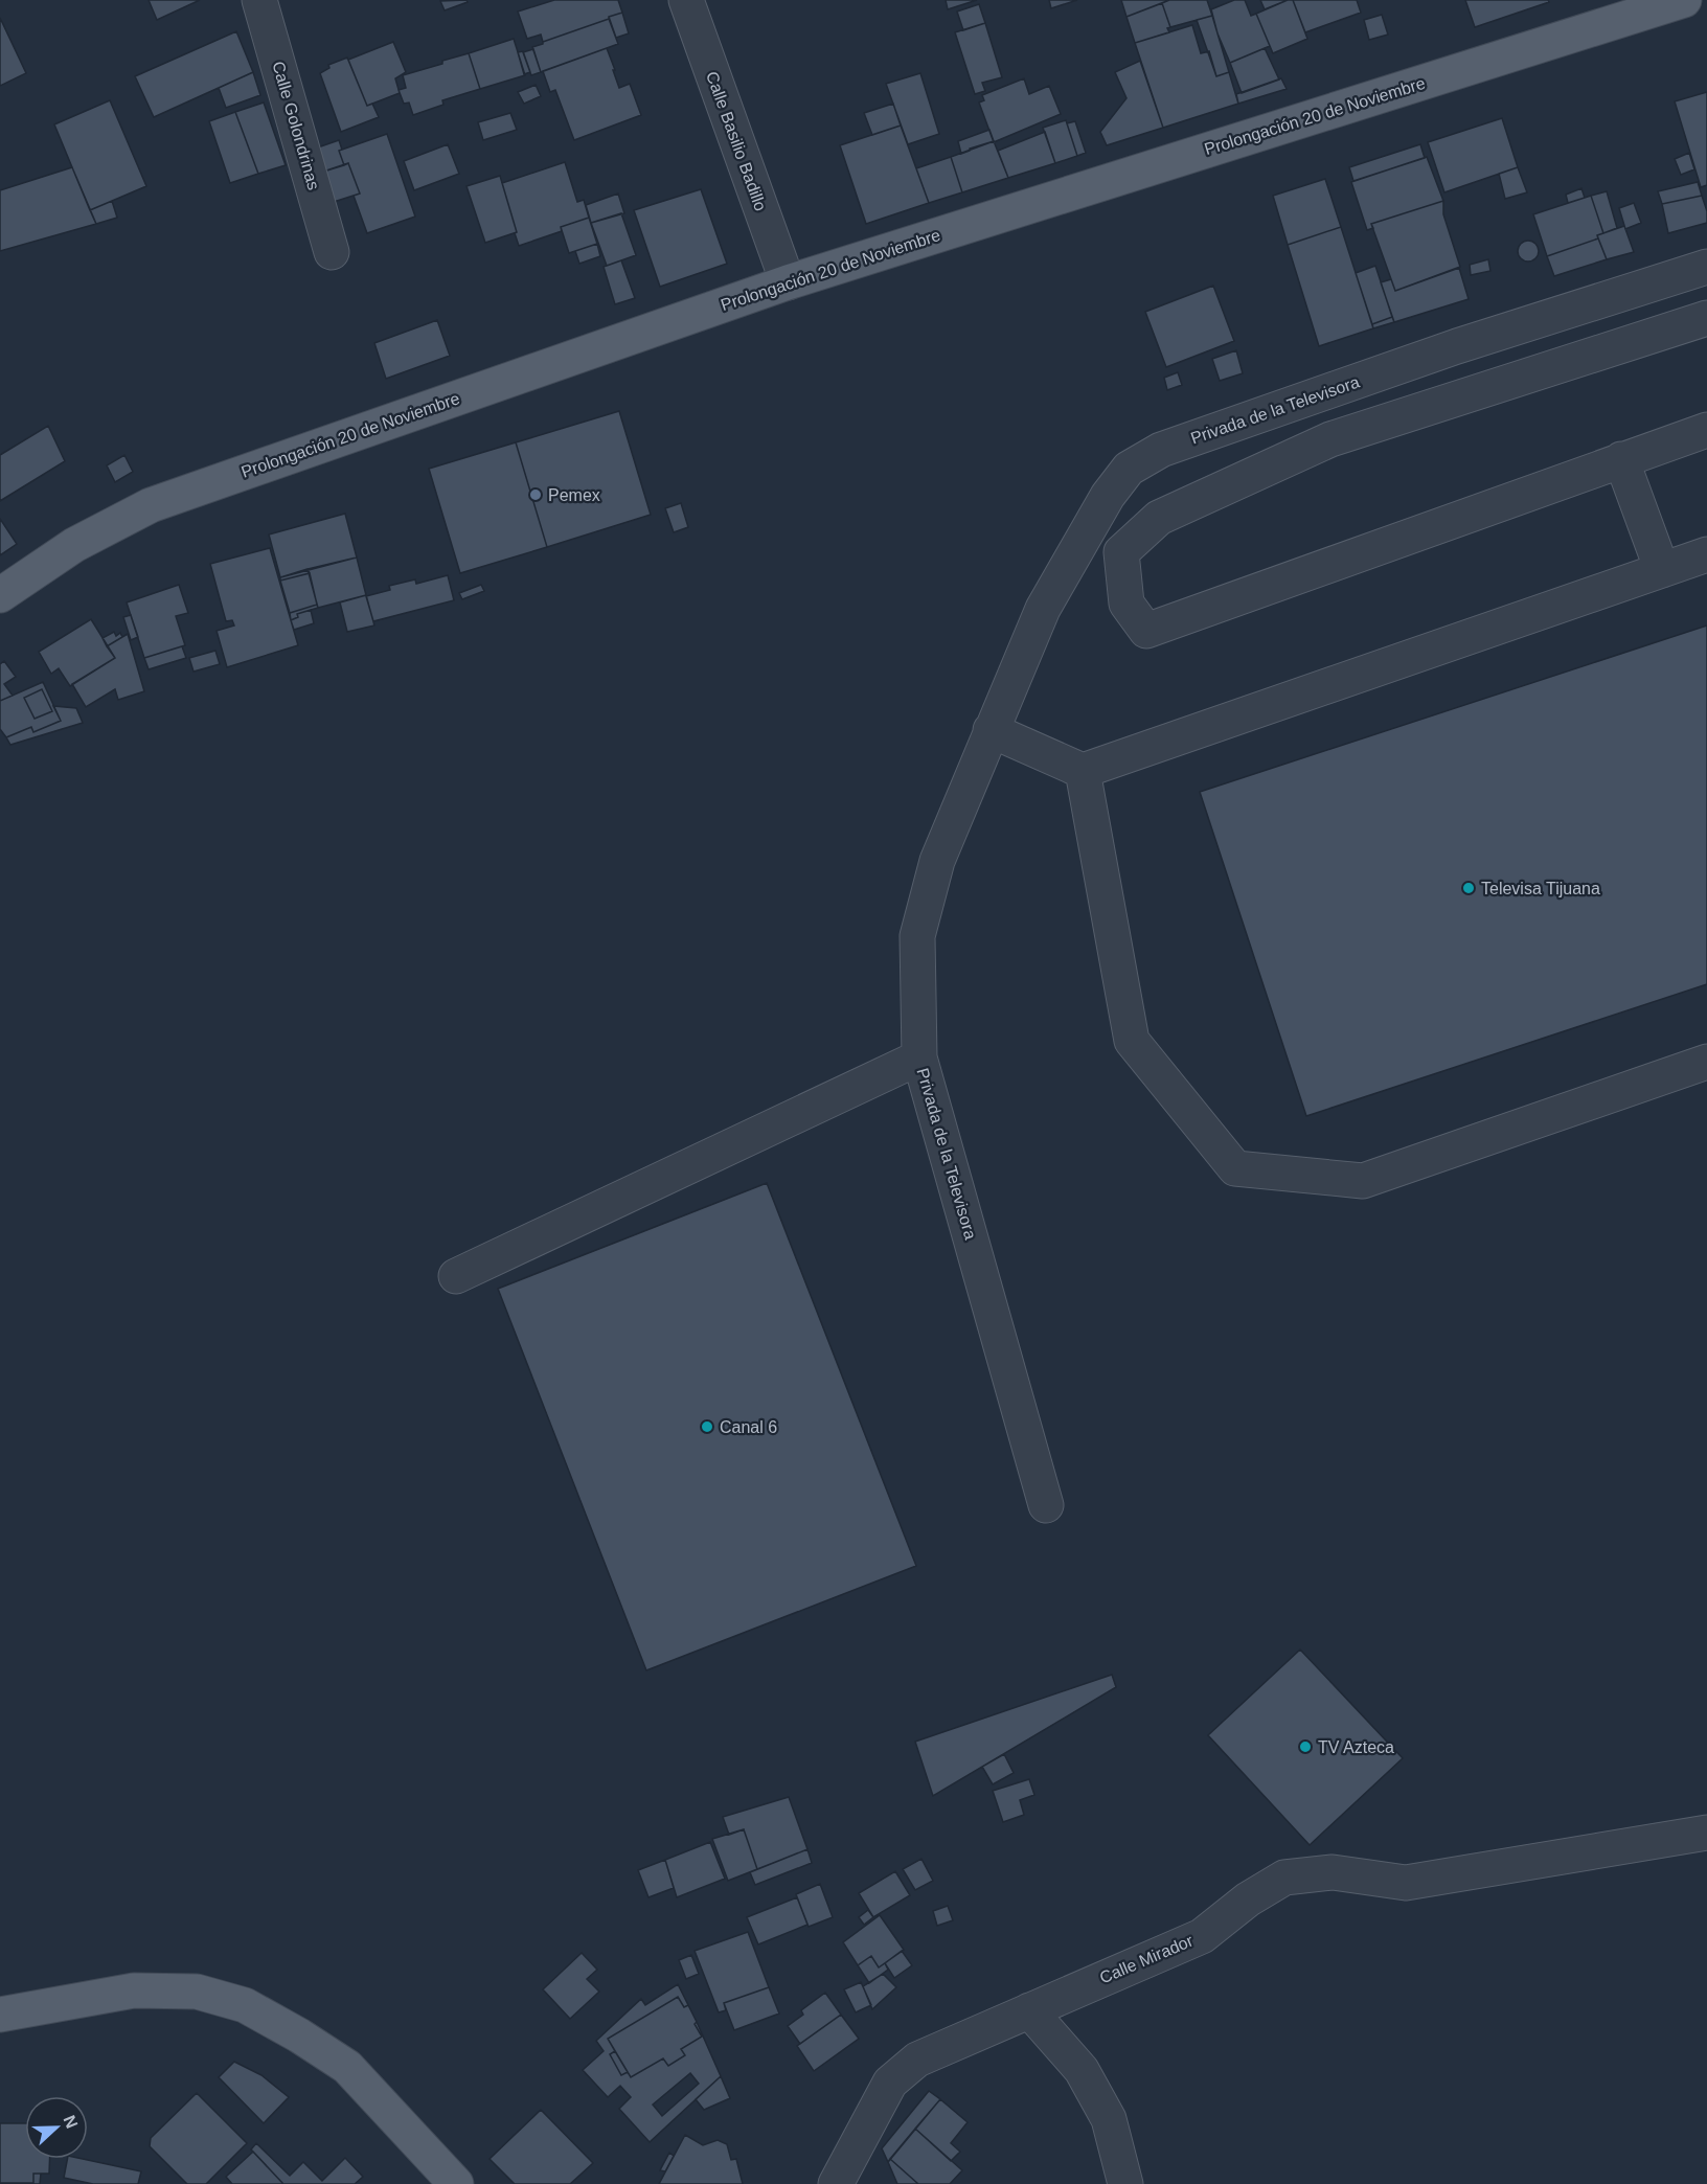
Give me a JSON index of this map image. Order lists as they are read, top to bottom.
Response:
{
  "streets": {
    "main road": ["Prolongación 20 de Noviembre"],
    "street": [
      "Calle Golondrinas",
      "Calle Basilio Badillo",
      "Privada de la Televisora",
      "Calle Mirador"
    ]
  },
  "crossings": [
    ["Prolongación 20 de Noviembre", "Calle Basilio Badillo"]
  ],
  "places": [
    "Pemex",
    "Televisa Tijuana",
    "Canal 6",
    "TV Azteca"
  ],
  "north": "right"
}
